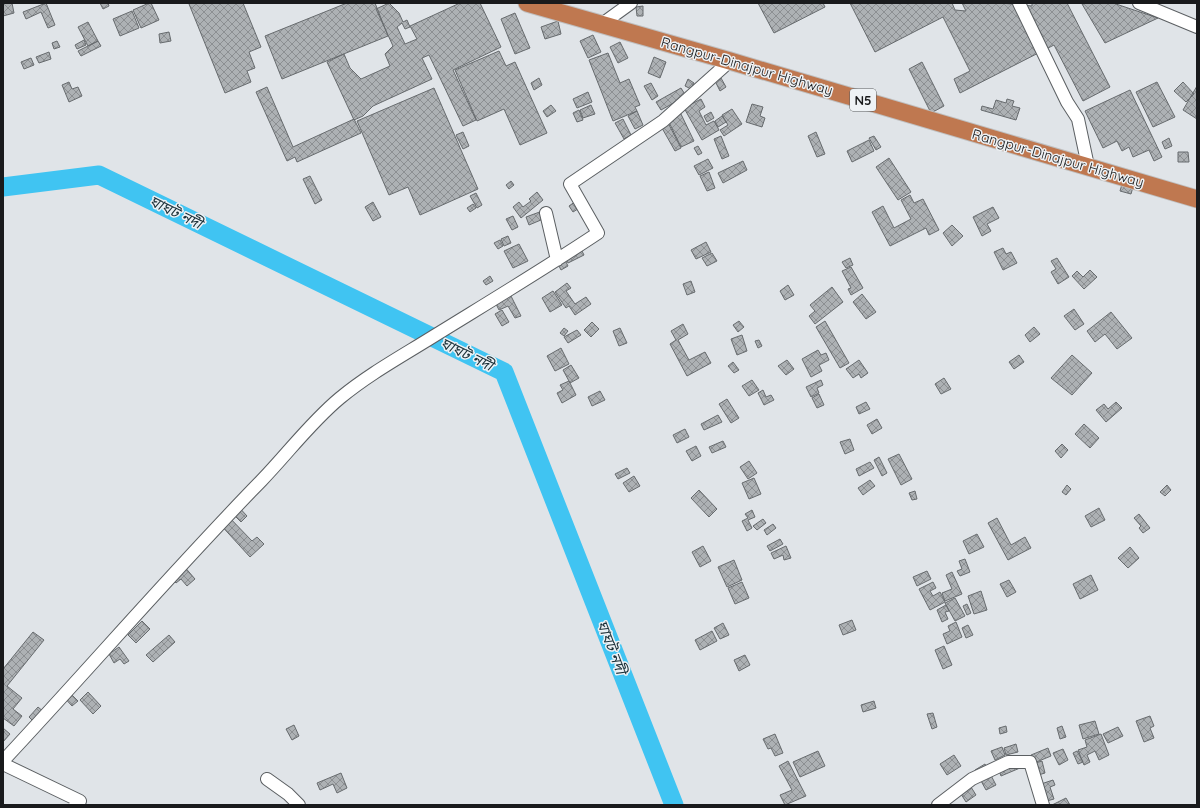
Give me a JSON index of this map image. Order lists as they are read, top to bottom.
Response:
{
  "streets": {
    "highway": ["Rangpur-Dinajpur Highway", "N5"]
  },
  "water": ["ঘাঘট নদী"]
}
